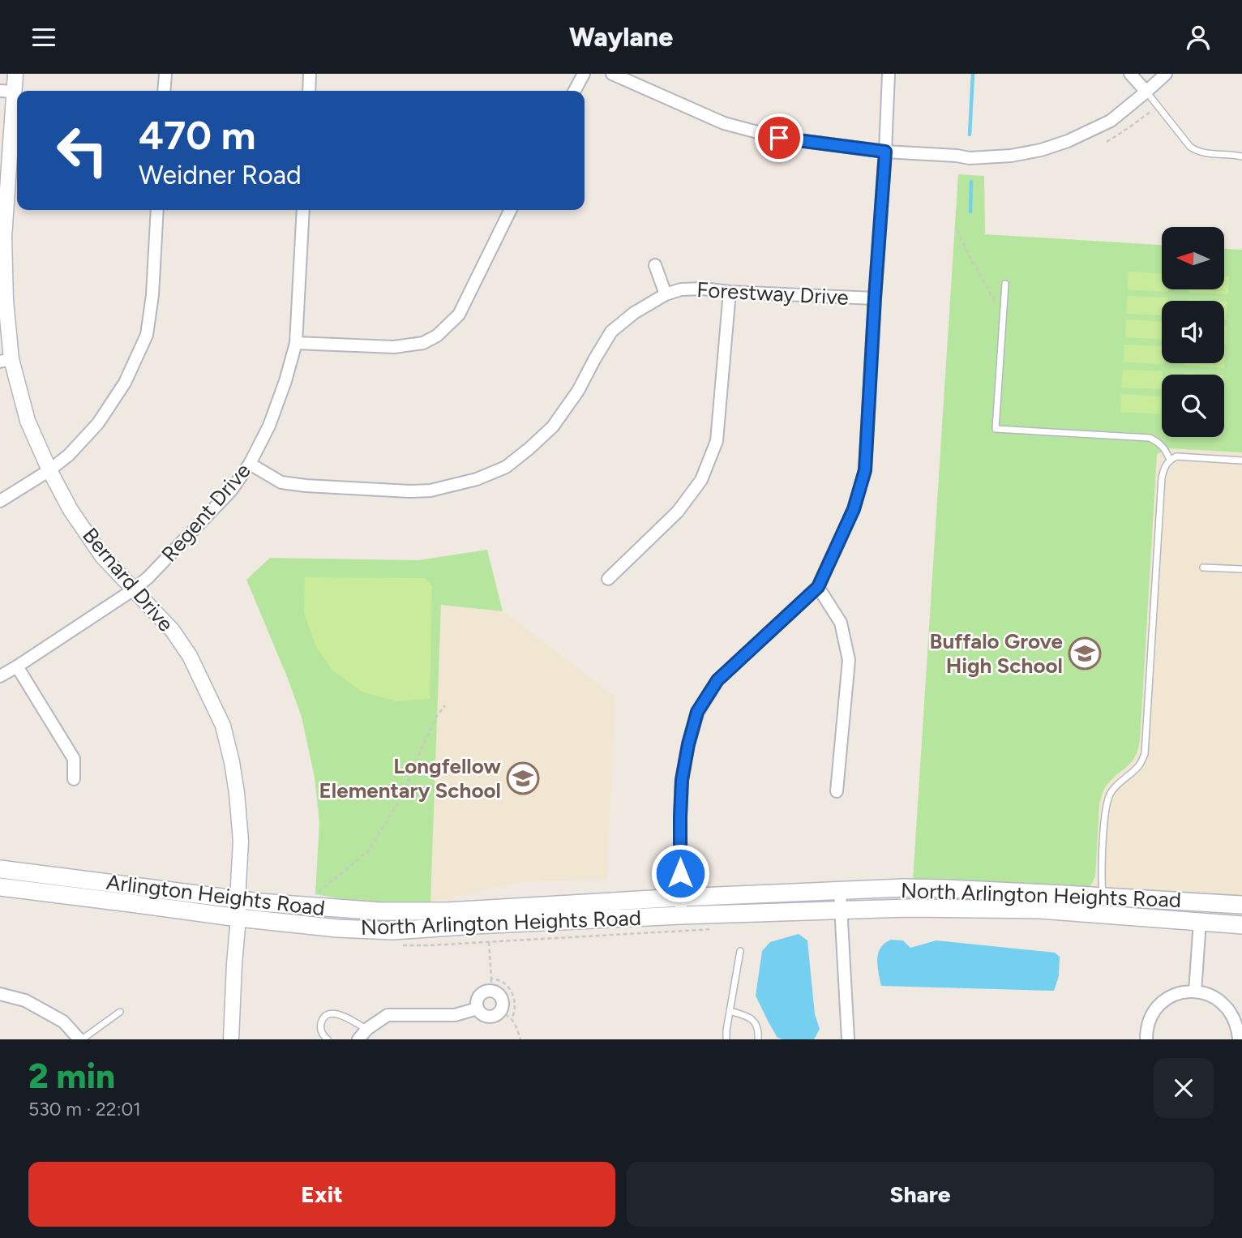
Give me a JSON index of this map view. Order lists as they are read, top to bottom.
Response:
{
  "streets": {
    "main road": ["Arlington Heights Road", "North Arlington Heights Road"],
    "street": ["Forestway Drive", "Regent Drive", "Bernard Drive"]
  },
  "crossings": [
    ["Forestway Drive", "Regent Drive"],
    ["Regent Drive", "Bernard Drive"],
    ["Bernard Drive", "Arlington Heights Road"],
    ["Bernard Drive", "North Arlington Heights Road"],
    ["Arlington Heights Road", "North Arlington Heights Road"]
  ],
  "places": {
    "school or university": ["Buffalo Grove High School", "Longfellow Elementary School"]
  },
  "north": "left",
  "page": {
    "header": "Waylane",
    "turn": ["470 m", "Weidner Road"],
    "heading": ["2 min", "530 m · 22:01"],
    "buttons": ["Exit", "Share"]
  }
}
